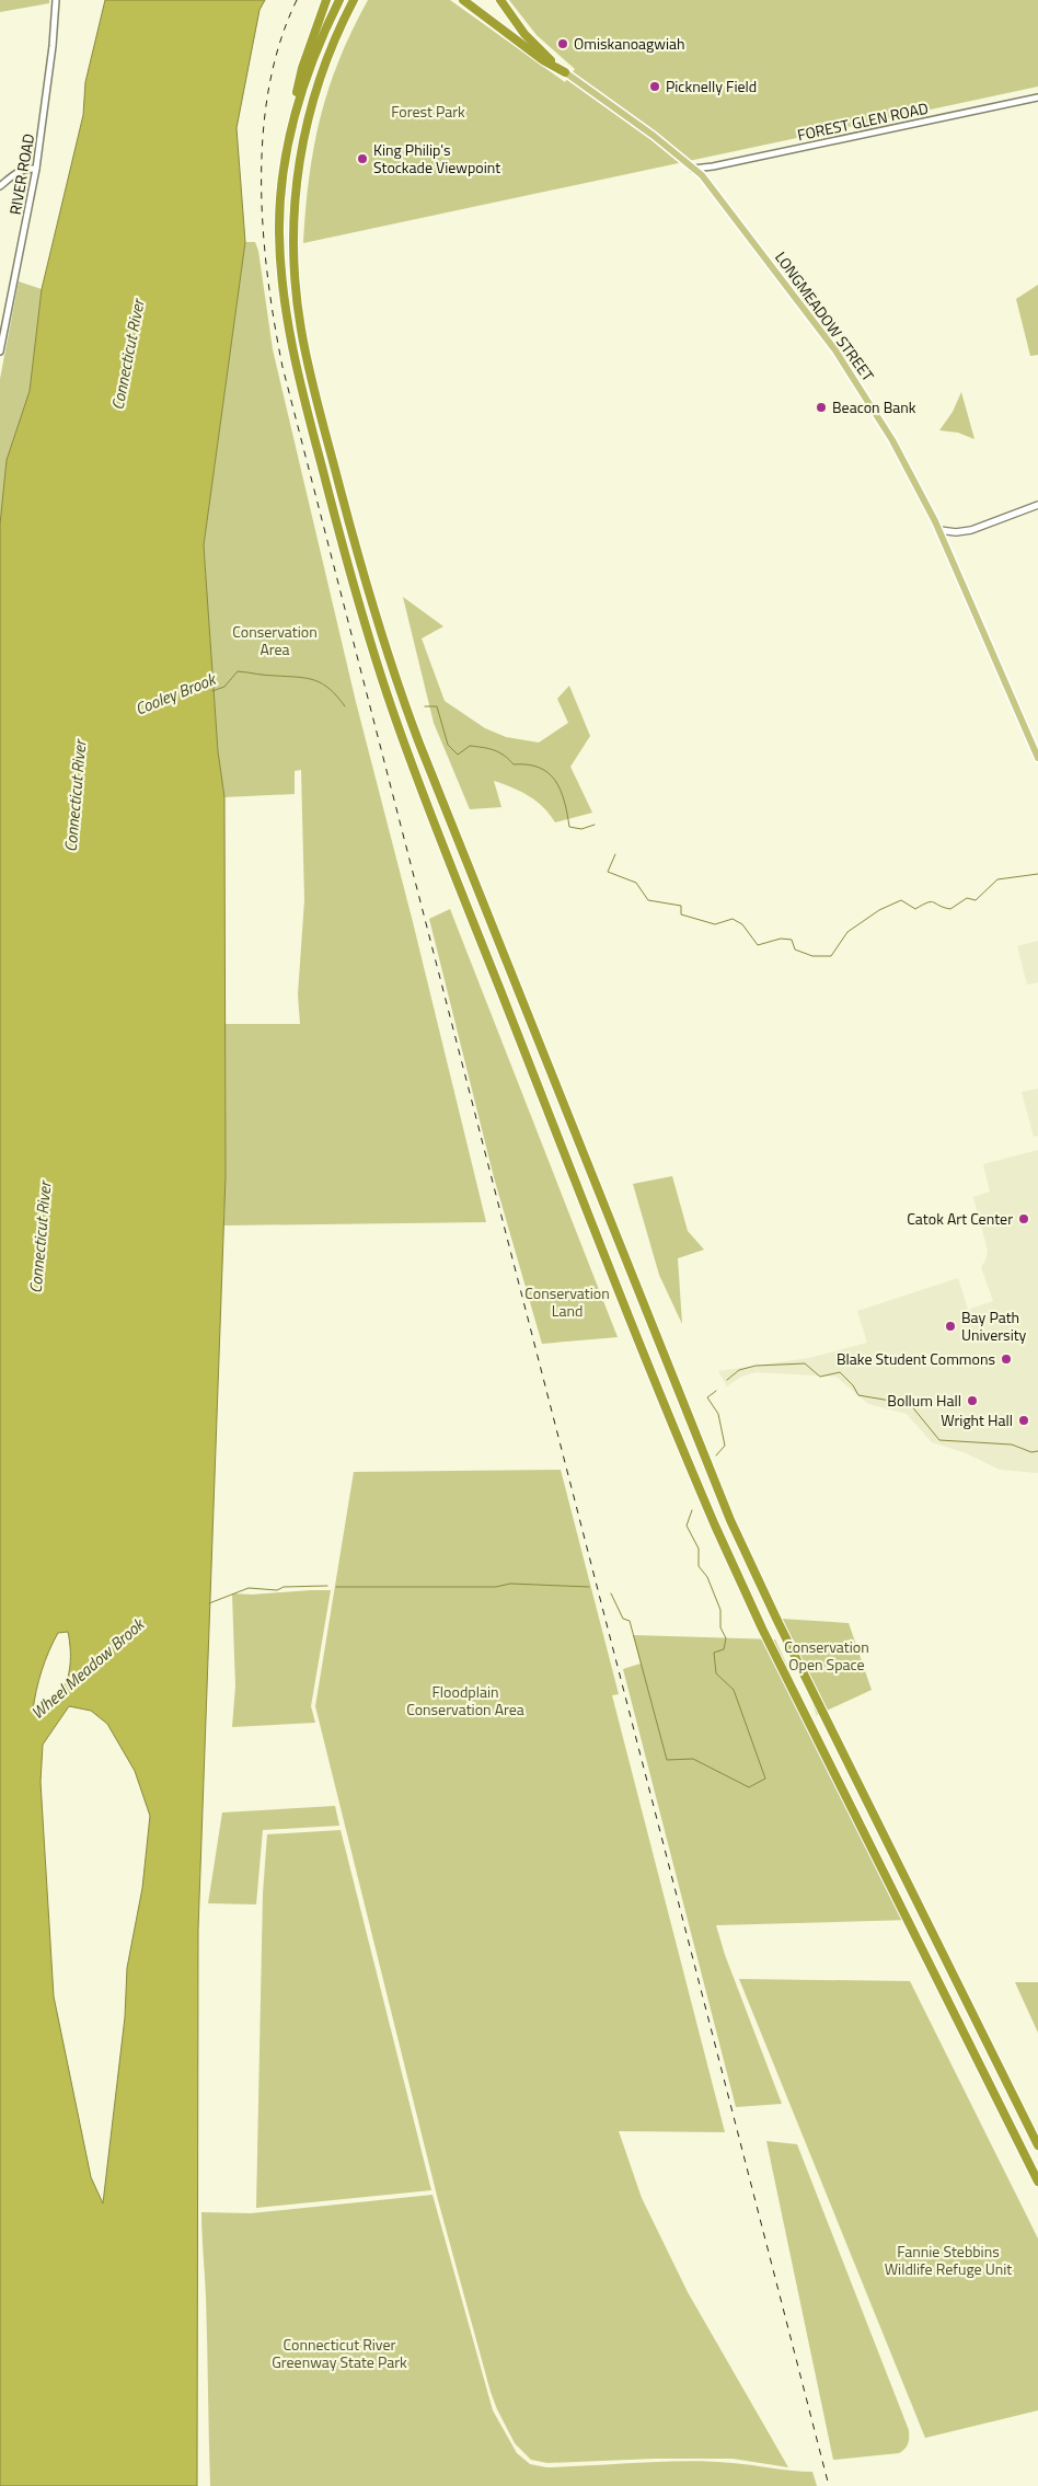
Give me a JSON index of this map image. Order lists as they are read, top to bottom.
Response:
{
  "streets": {
    "main road": ["LONGMEADOW STREET"],
    "street": ["FOREST GLEN ROAD", "RIVER ROAD"]
  },
  "crossings": [
    ["FOREST GLEN ROAD", "LONGMEADOW STREET"]
  ],
  "water": ["Connecticut River", "Cooley Brook", "Wheel Meadow Brook"],
  "parks": [
    "Forest Park",
    "Conservation Area",
    "Conservation Land",
    "Conservation Open Space",
    "Floodplain Conservation Area",
    "Fannie Stebbins Wildlife Refuge Unit",
    "Connecticut River Greenway State Park"
  ],
  "places": [
    "Omiskanoagwiah",
    "Picknelly Field",
    "King Philip's Stockade Viewpoint",
    "Beacon Bank",
    "Catok Art Center",
    "Bay Path University",
    "Blake Student Commons",
    "Bollum Hall",
    "Wright Hall"
  ]
}
